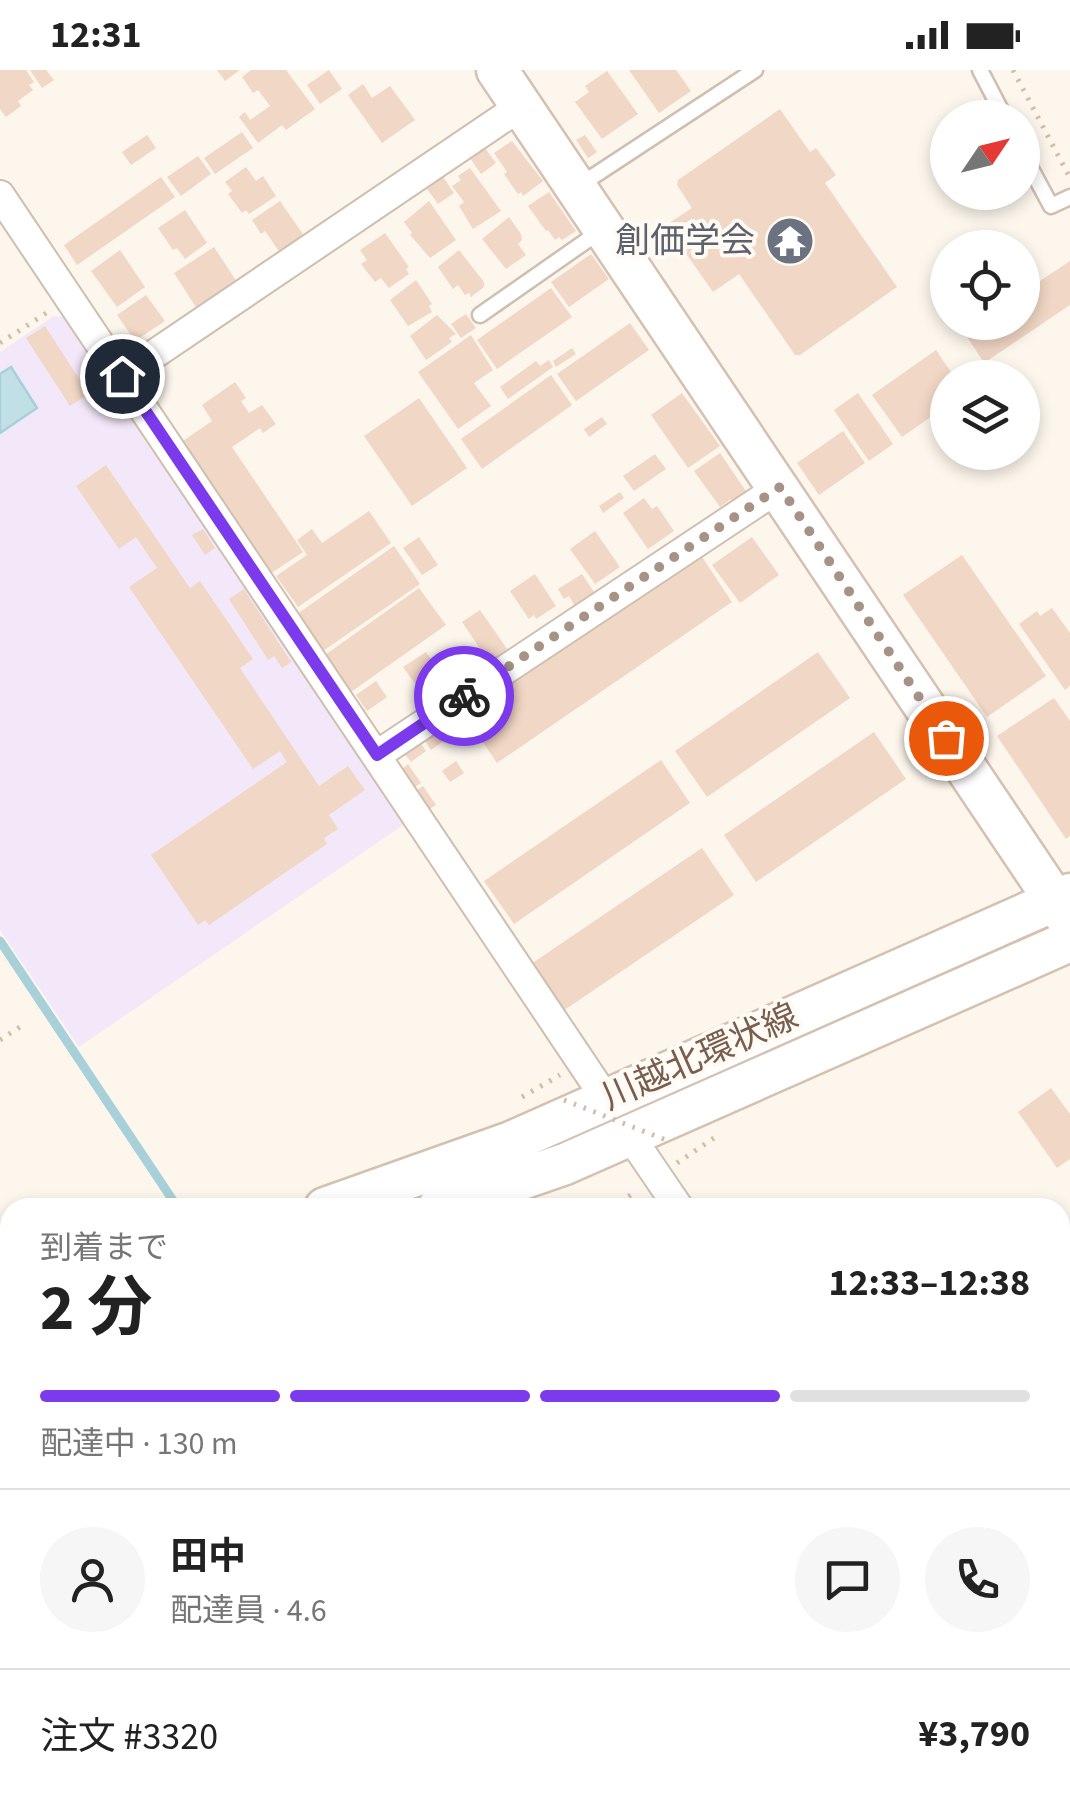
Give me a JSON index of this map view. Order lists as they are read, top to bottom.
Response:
{
  "streets": {
    "main road": ["川越北環状線"]
  },
  "places": {
    "temple": ["創価学会"]
  },
  "north": "top right",
  "page": {
    "status": "12:31",
    "heading": ["2 分", "到着まで", "12:33–12:38"],
    "panel": [
      "田中",
      "配達員 · 4.6",
      "注文 #3320",
      "¥3,790"
    ],
    "bar": "配達中 · 130 m"
  }
}
